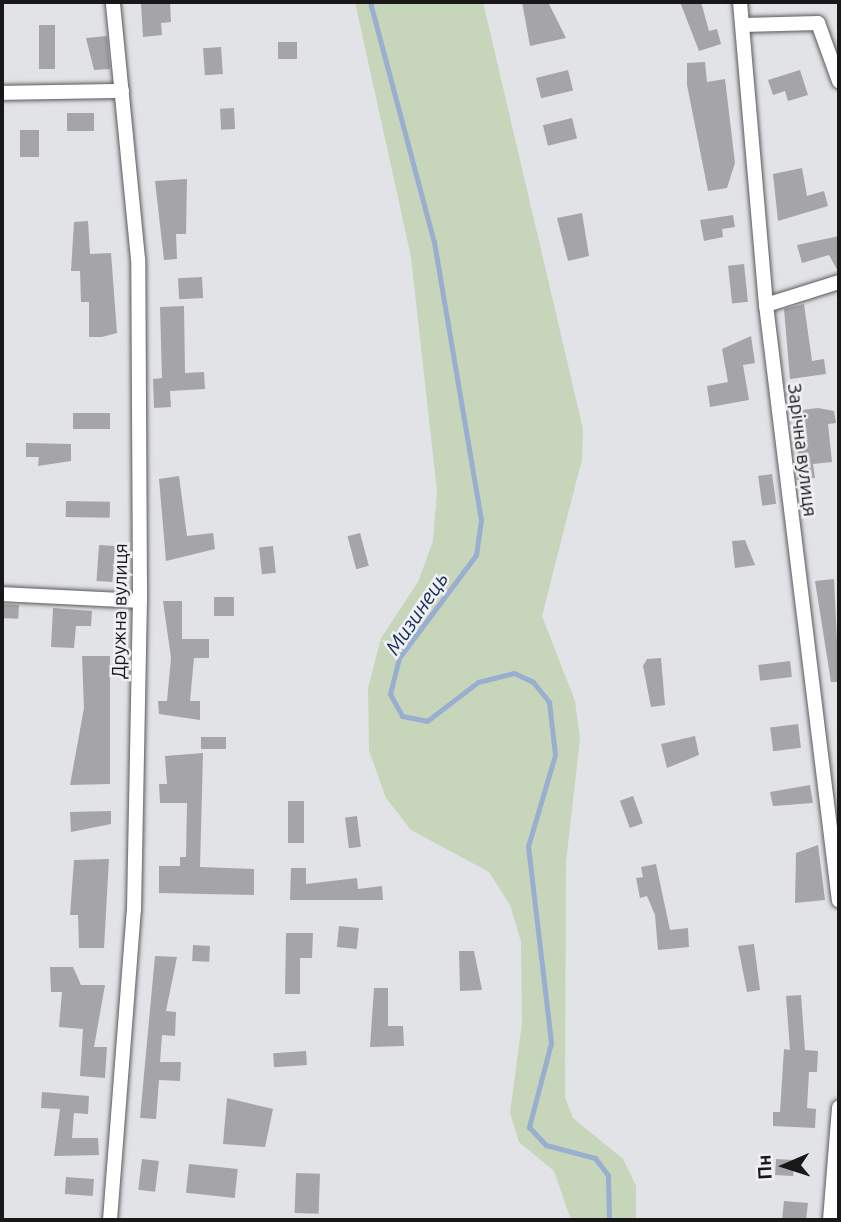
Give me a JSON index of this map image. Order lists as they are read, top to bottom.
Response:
{
  "streets": {
    "street": ["Зарічна вулиця", "Дружна вулиця"]
  },
  "water": ["Мизинець"],
  "north": "left"
}
